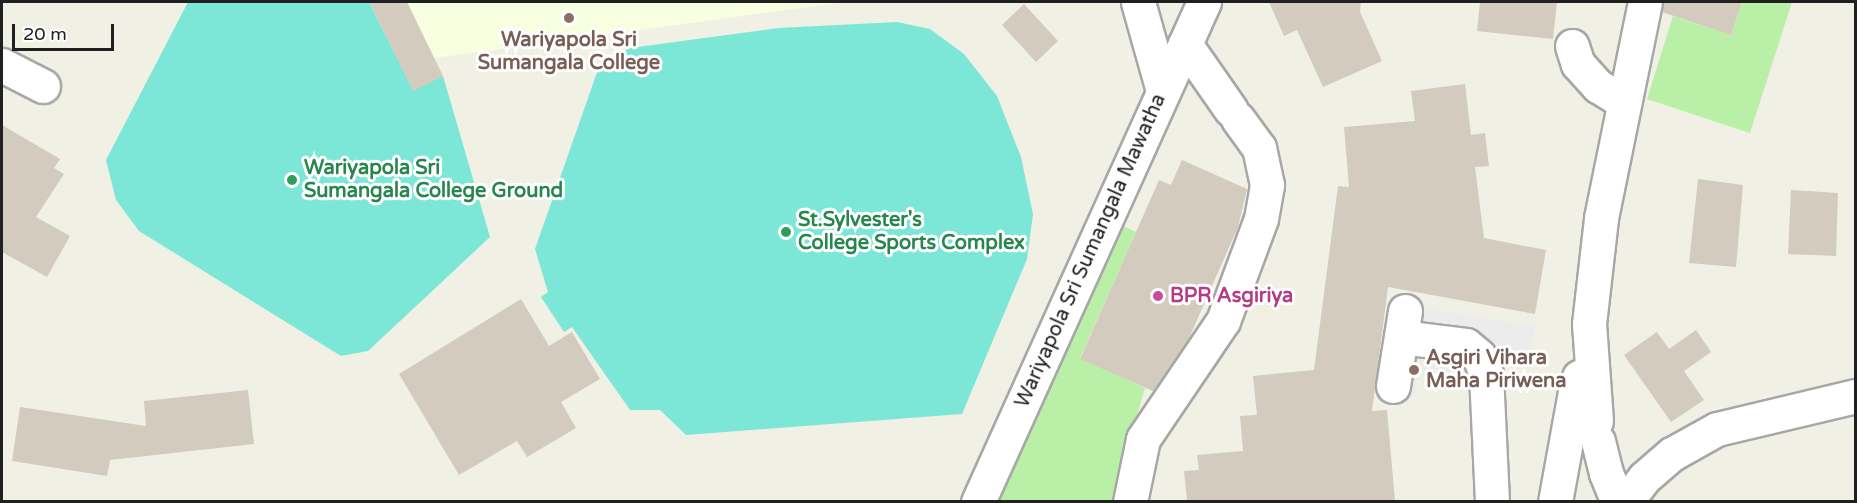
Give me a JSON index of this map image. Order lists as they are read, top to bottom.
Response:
{
  "streets": {
    "street": ["Wariyapola Sri Sumangala Mawatha"]
  },
  "places": [
    "Wariyapola Sri Sumangala College",
    "Wariyapola Sri Sumangala College Ground",
    "St.Sylvester's College Sports Complex",
    "BPR Asgiriya",
    "Asgiri Vihara Maha Piriwena"
  ],
  "scale_bar": "20 m"
}
